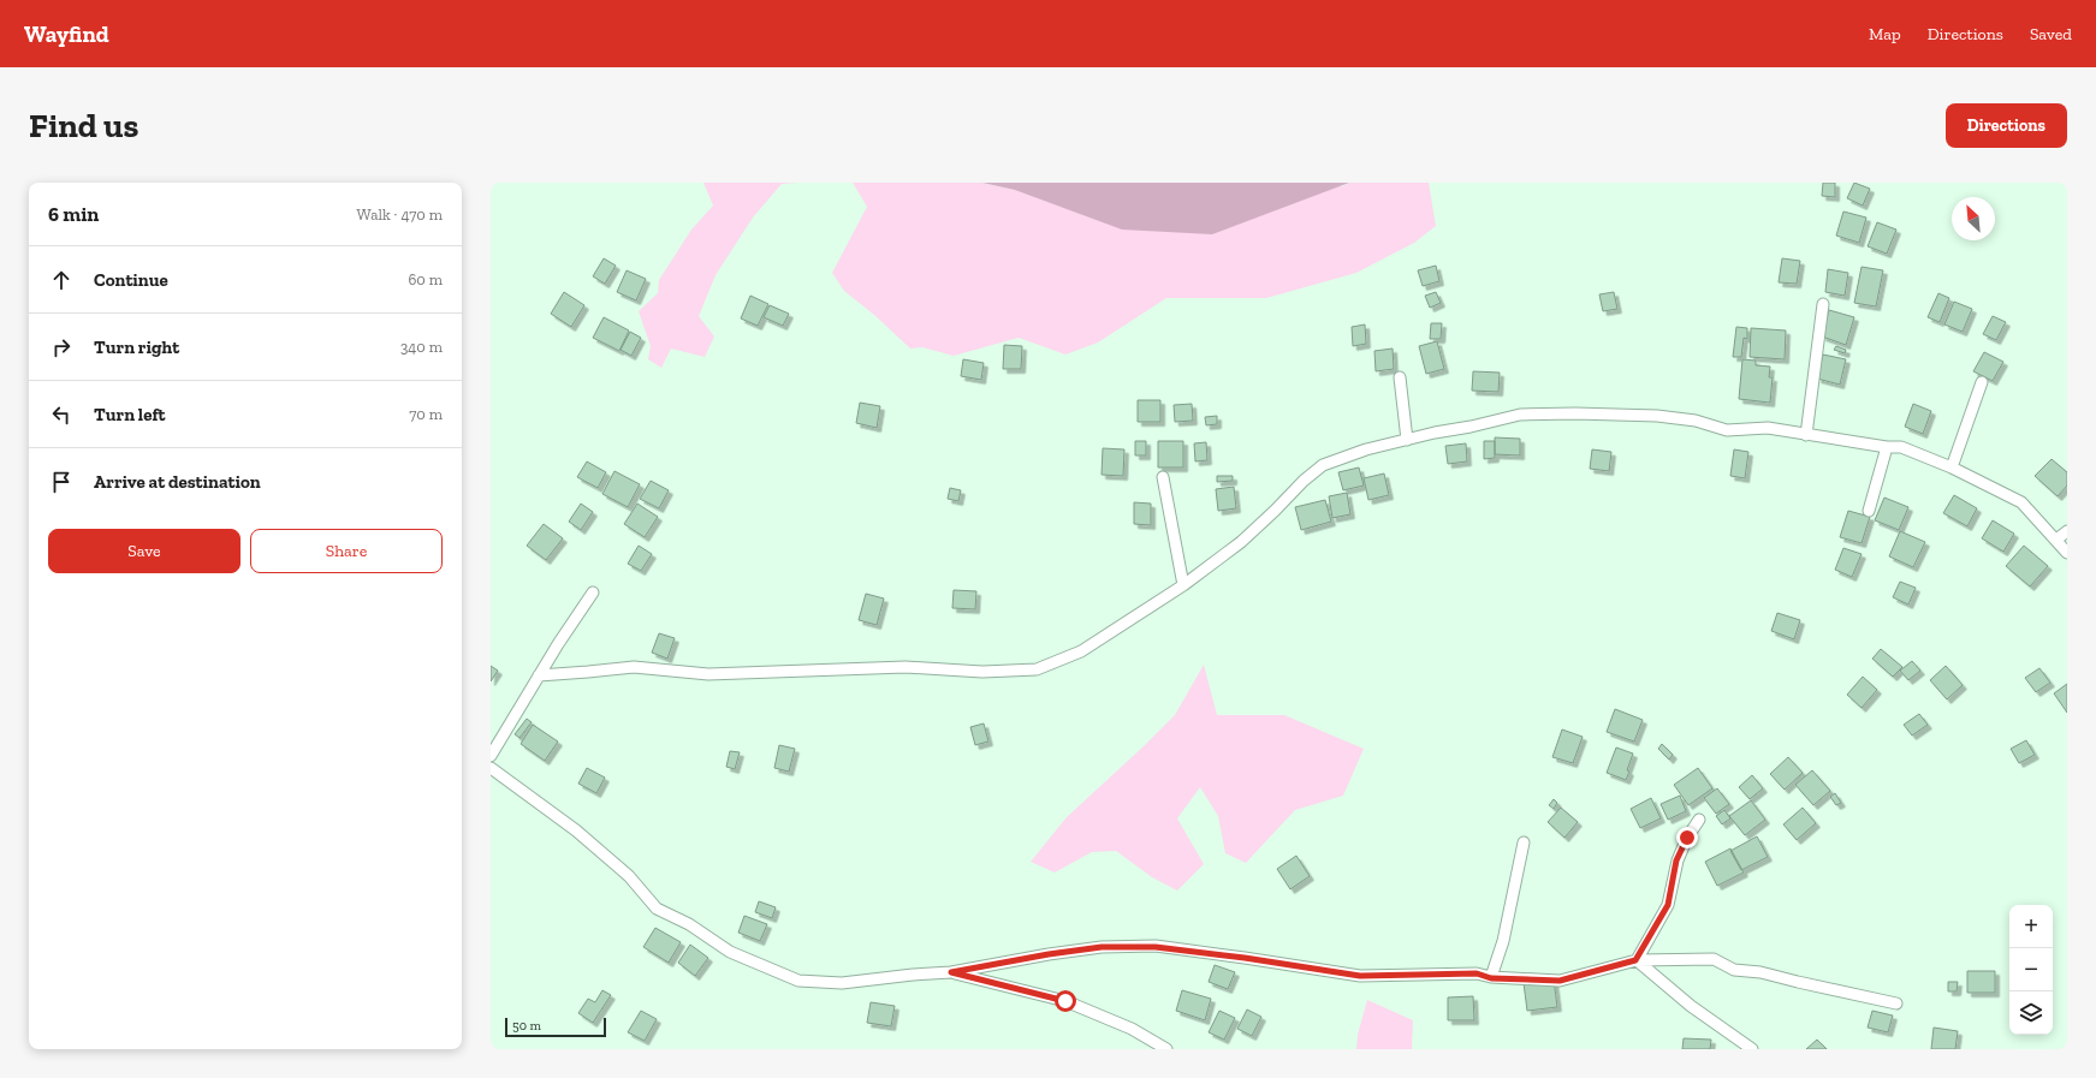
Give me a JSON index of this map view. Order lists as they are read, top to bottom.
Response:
{
  "scale_bar": "50 m",
  "north": "top left",
  "page": {
    "header": "Wayfind",
    "nav": ["Map", "Directions", "Saved"],
    "buttons": [
      "Directions",
      ["Save", "Share"]
    ],
    "title": "Find us",
    "heading": ["6 min", "Walk · 470 m"],
    "list": [
      ["Continue", "60 m"],
      ["Turn right", "340 m"],
      ["Turn left", "70 m"],
      "Arrive at destination"
    ],
    "map_buttons": ["+", "−"],
    "scale": "50 m"
  }
}
